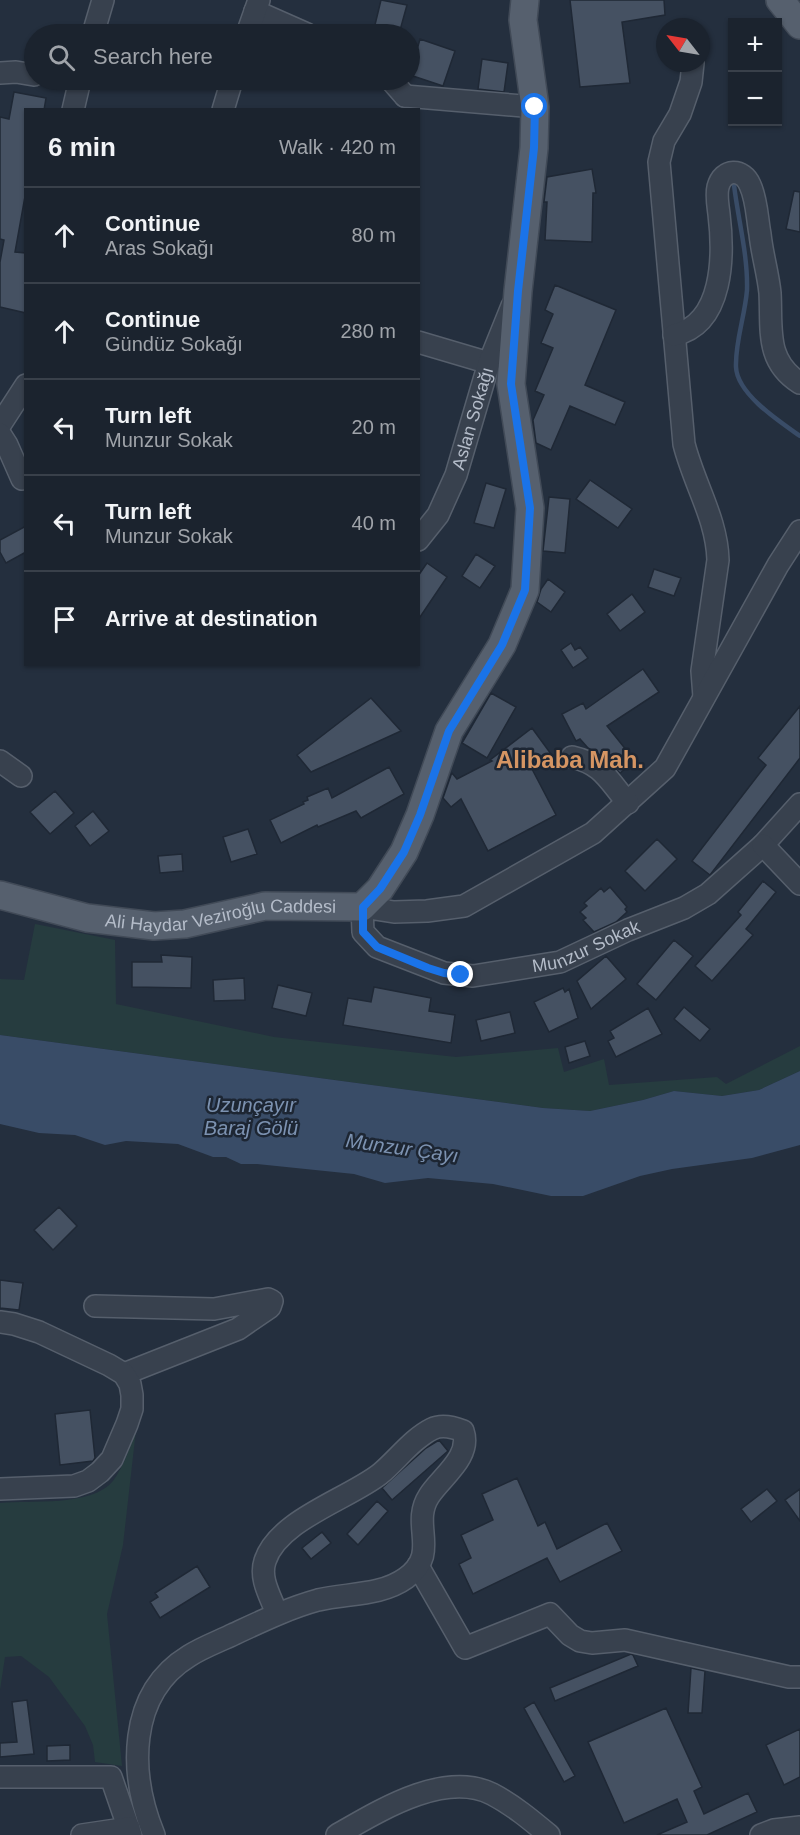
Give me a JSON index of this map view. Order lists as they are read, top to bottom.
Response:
{
  "streets": {
    "main road": ["Ali Haydar Veziroğlu Caddesi"],
    "street": ["Aslan Sokağı", "Munzur Sokak"]
  },
  "crossings": [
    ["Ali Haydar Veziroğlu Caddesi", "Munzur Sokak"]
  ],
  "districts": ["Alibaba Mah."],
  "water": ["Uzunçayır Baraj Gölü", "Munzur Çayı"],
  "north": "top left",
  "page": {
    "map_buttons": ["+", "−"],
    "search": "Search here",
    "heading": ["6 min", "Walk · 420 m"],
    "list": [
      ["Continue", "Aras Sokağı", "80 m"],
      ["Continue", "Gündüz Sokağı", "280 m"],
      ["Turn left", "Munzur Sokak", "20 m"],
      ["Turn left", "Munzur Sokak", "40 m"],
      "Arrive at destination"
    ]
  }
}
